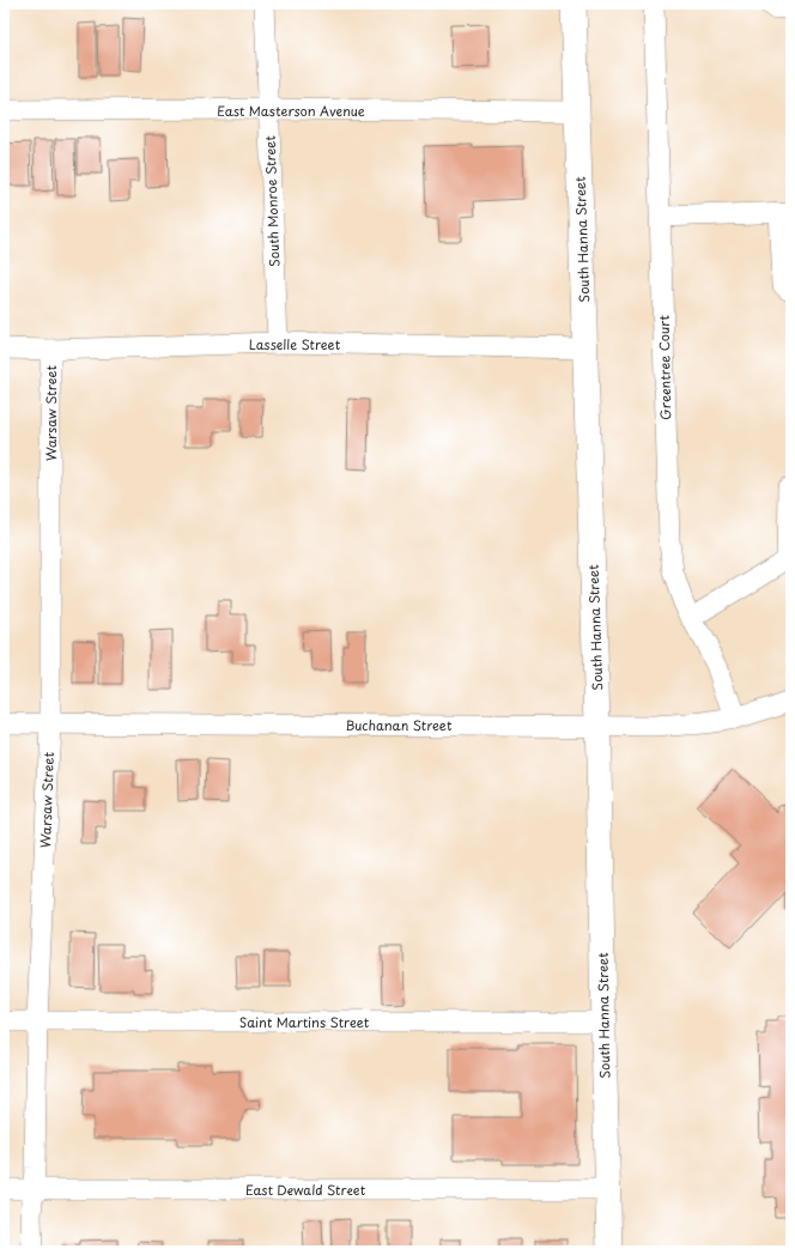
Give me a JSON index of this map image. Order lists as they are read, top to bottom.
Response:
{
  "streets": {
    "street": [
      "East Masterson Avenue",
      "South Monroe Street",
      "South Hanna Street",
      "Lasselle Street",
      "Greentree Court",
      "Warsaw Street",
      "Buchanan Street",
      "Saint Martins Street",
      "East Dewald Street"
    ]
  },
  "crossings": [
    ["East Masterson Avenue", "South Monroe Street"],
    ["East Masterson Avenue", "South Hanna Street"],
    ["South Monroe Street", "Lasselle Street"],
    ["South Hanna Street", "Lasselle Street"],
    ["South Hanna Street", "Buchanan Street"],
    ["South Hanna Street", "Saint Martins Street"],
    ["South Hanna Street", "East Dewald Street"],
    ["Lasselle Street", "Warsaw Street"],
    ["Greentree Court", "Buchanan Street"],
    ["Warsaw Street", "Buchanan Street"],
    ["Warsaw Street", "Saint Martins Street"],
    ["Warsaw Street", "East Dewald Street"]
  ]
}
